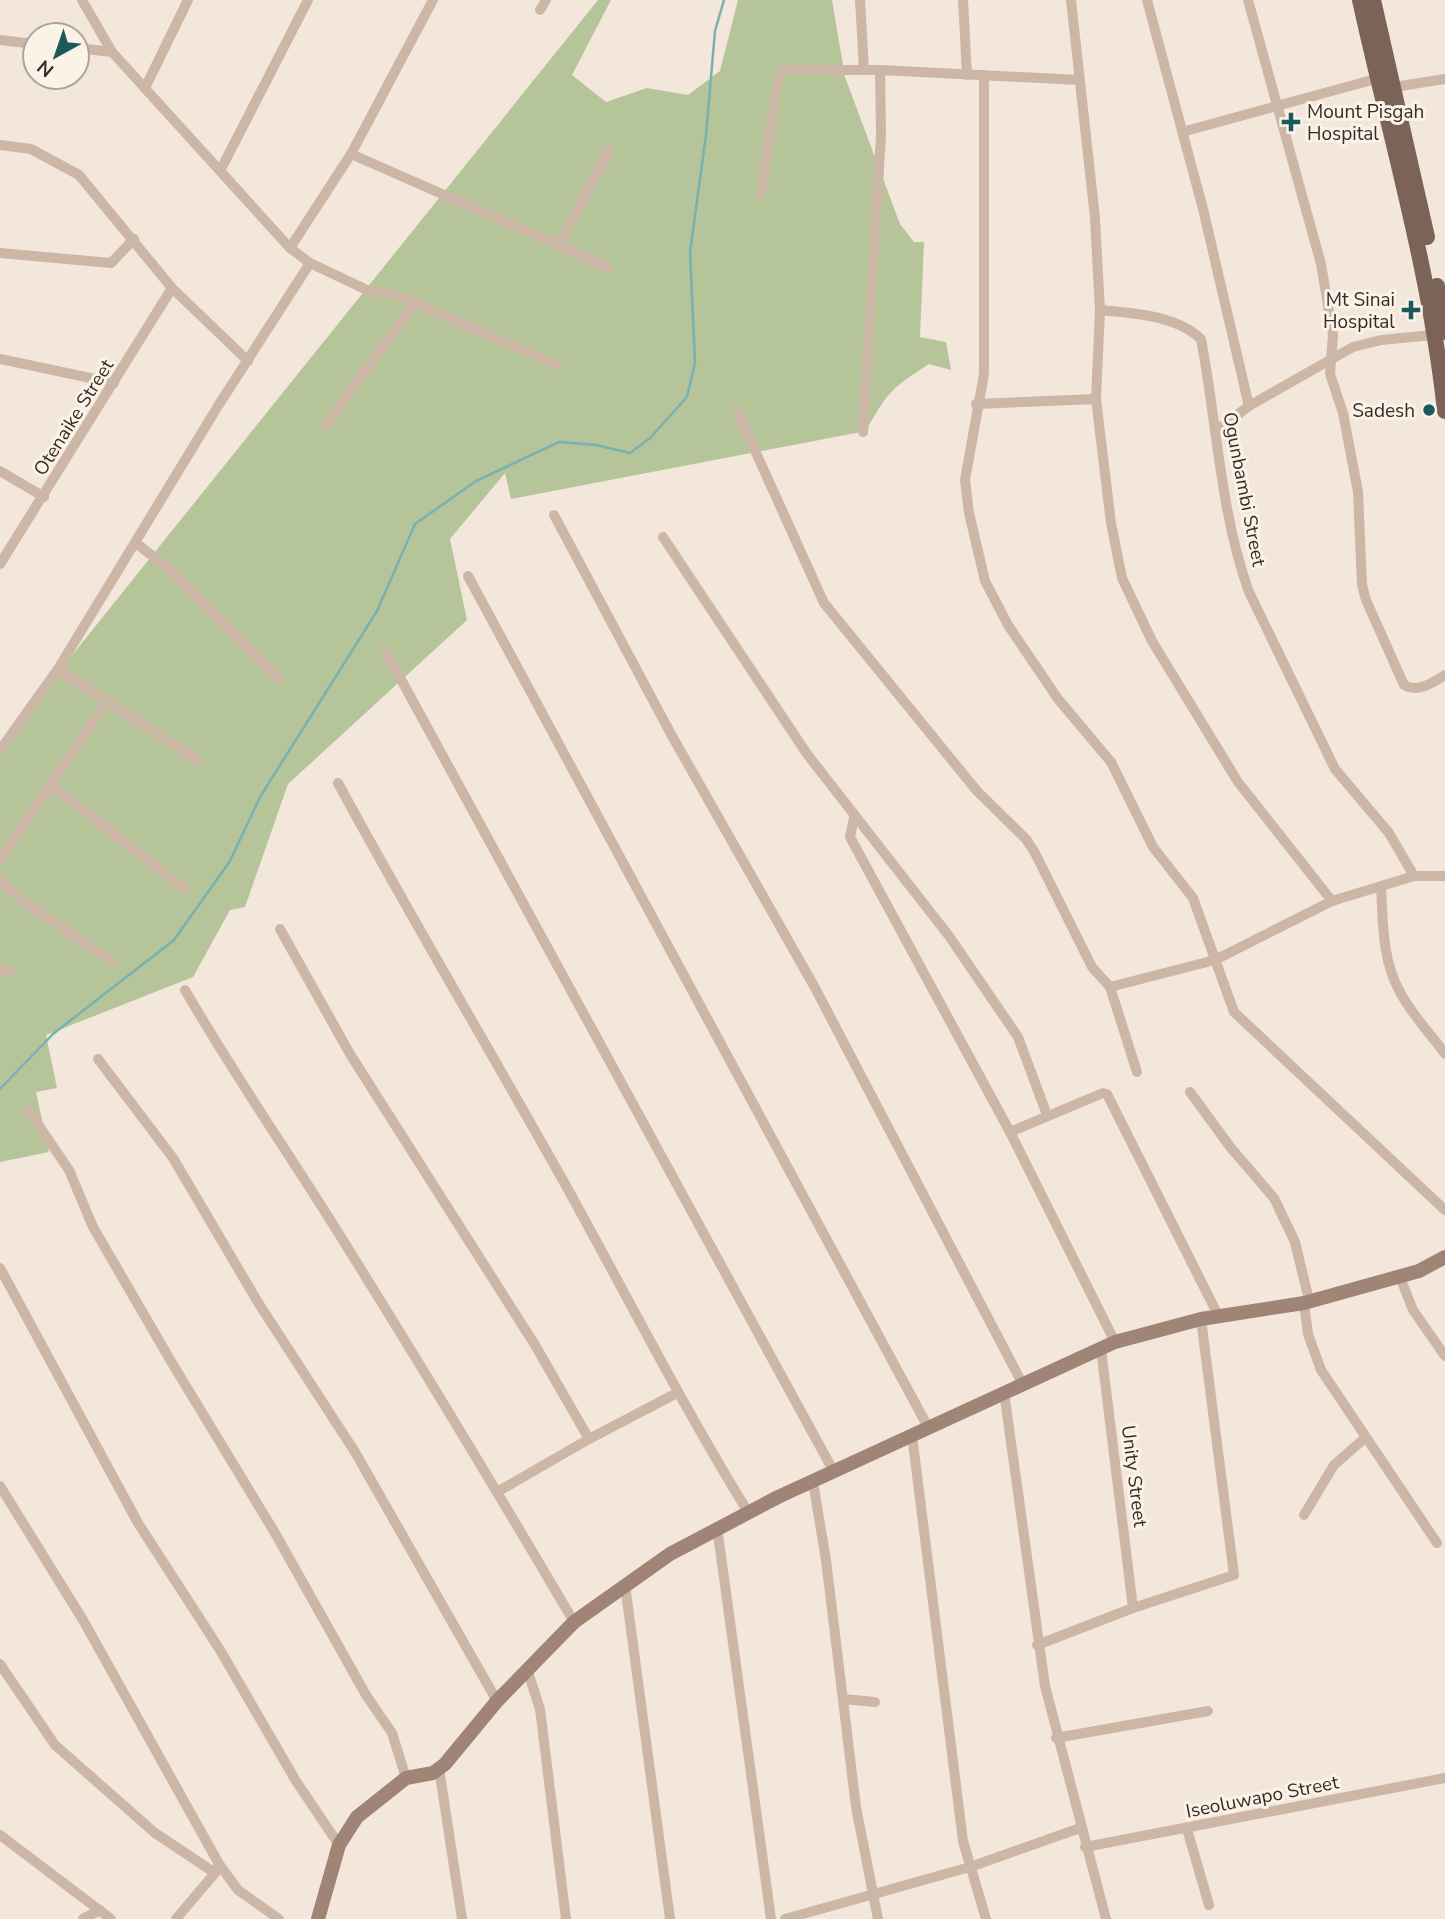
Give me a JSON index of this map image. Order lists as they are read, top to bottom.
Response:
{
  "streets": {
    "street": [
      "Otenaike Street",
      "Ogunbambi Street",
      "Unity Street",
      "Iseoluwapo Street"
    ]
  },
  "places": {
    "health": ["Mount Pisgah Hospital", "Mt Sinai Hospital"],
    "other": ["Sadesh"]
  },
  "north": "bottom left"
}
